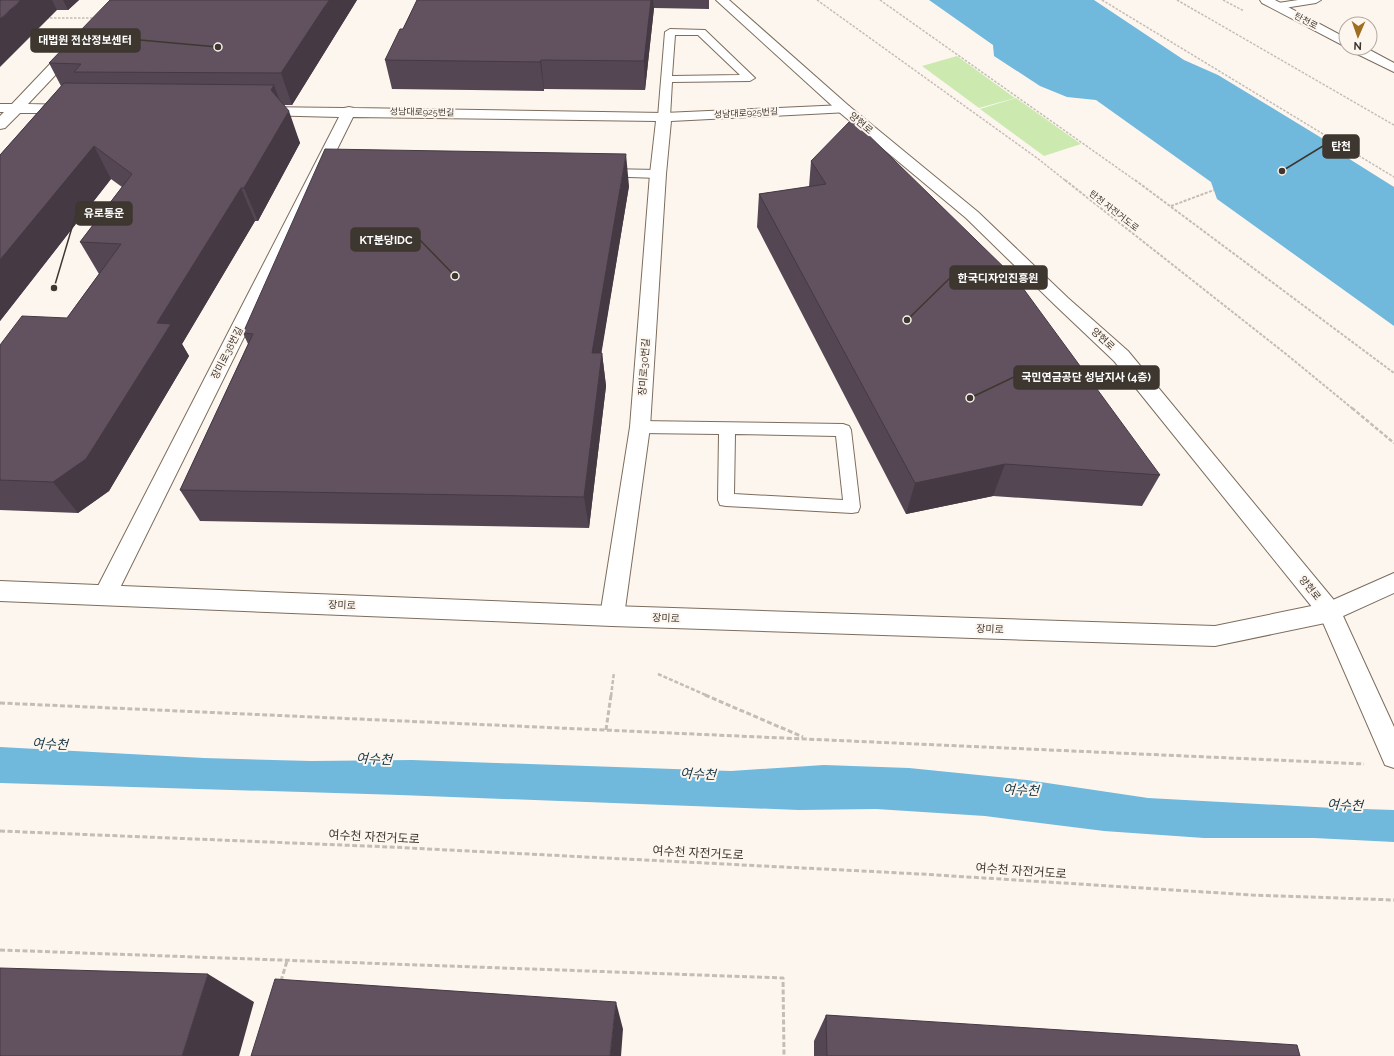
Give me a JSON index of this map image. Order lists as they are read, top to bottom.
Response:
{
  "streets": {
    "street": [
      "탄천로",
      "성남대로925번길",
      "양현로",
      "장미로38번길",
      "장미로30번길",
      "장미로"
    ],
    "path": ["탄천 자전거도로", "여수천 자전거도로"]
  },
  "crossings": [
    ["성남대로925번길", "양현로"],
    ["성남대로925번길", "장미로38번길"],
    ["성남대로925번길", "장미로30번길"],
    ["양현로", "장미로"],
    ["장미로38번길", "장미로"],
    ["장미로30번길", "장미로"]
  ],
  "water": ["여수천"],
  "places": [
    "대법원 전산정보센터",
    "탄천",
    "KT분당IDC",
    "유로통운",
    "한국디자인진흥원",
    "국민연금공단 성남지사 (4층)"
  ],
  "north": "bottom"
}
